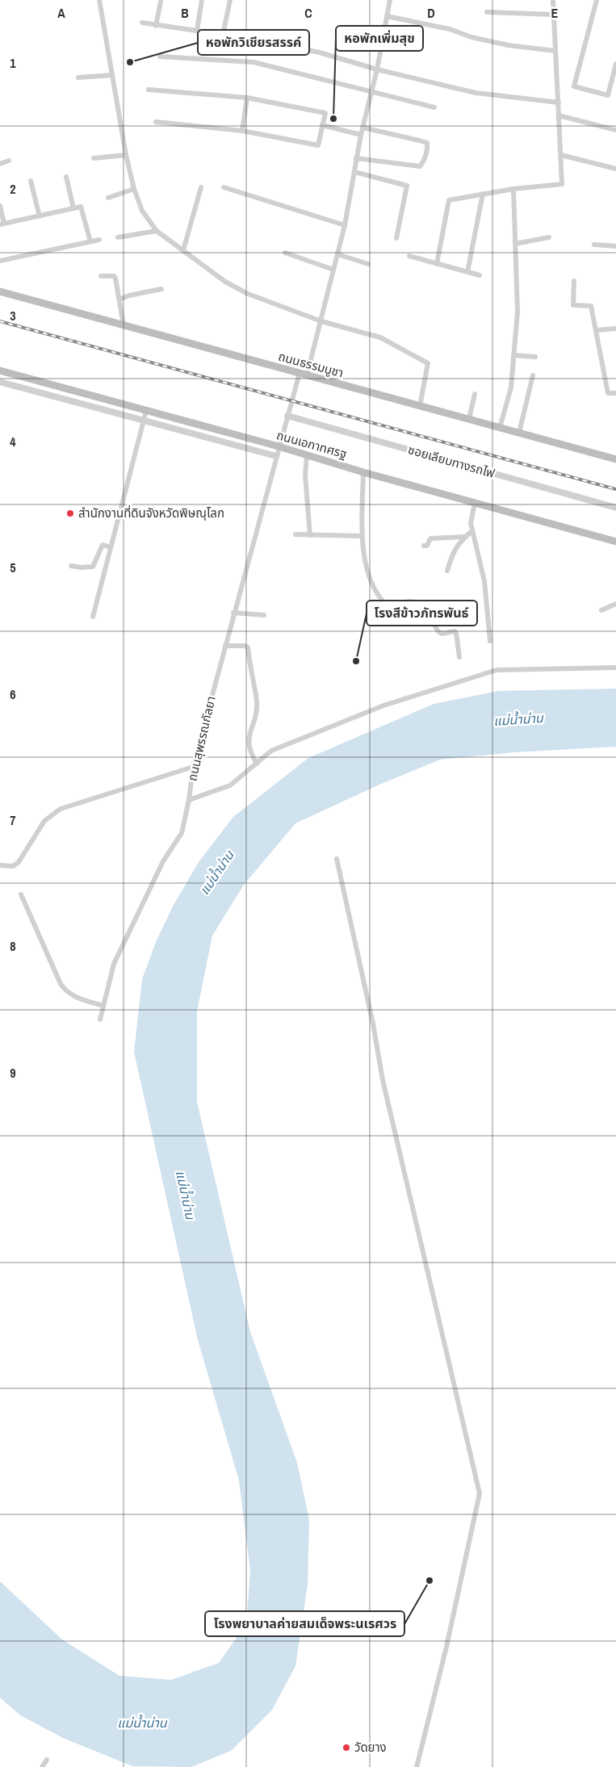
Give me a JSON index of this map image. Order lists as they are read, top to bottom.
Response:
{
  "streets": {
    "main road": ["ถนนธรรมบูชา", "ถนนเอกาทศรฐ"],
    "street": ["ซอยเลียบทางรถไฟ", "ถนนสุพรรณกัลยา"]
  },
  "crossings": [
    ["ถนนธรรมบูชา", "ถนนสุพรรณกัลยา"],
    ["ถนนเอกาทศรฐ", "ถนนสุพรรณกัลยา"],
    ["ซอยเลียบทางรถไฟ", "ถนนสุพรรณกัลยา"]
  ],
  "water": ["แม่น้ำน่าน"],
  "places": [
    "หอพักวิเชียรสรรค์",
    "หอพักเพิ่มสุข",
    "สำนักงานที่ดินจังหวัดพิษณุโลก",
    "โรงสีข้าวภัทรพันธ์",
    "โรงพยาบาลค่ายสมเด็จพระนเรศวร",
    "วัดยาง"
  ],
  "grid": {
    "columns": [
      "A",
      "B",
      "C",
      "D",
      "E"
    ],
    "rows": [
      "1",
      "2",
      "3",
      "4",
      "5",
      "6",
      "7",
      "8",
      "9"
    ]
  }
}
